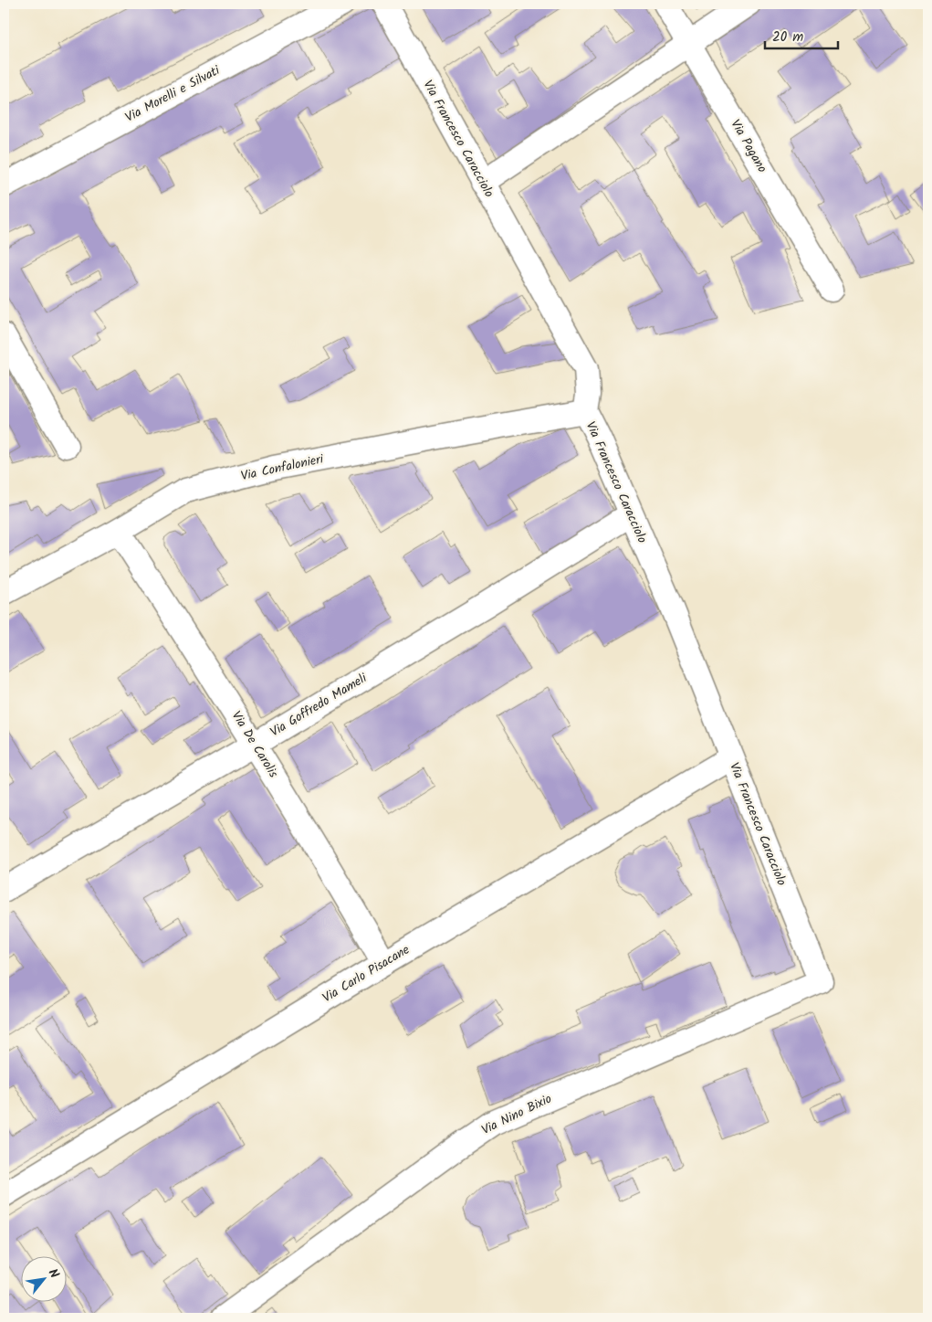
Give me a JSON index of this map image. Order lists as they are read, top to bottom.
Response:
{
  "streets": {
    "street": [
      "Via Morelli e Silvati",
      "Via Francesco Caracciolo",
      "Via Pagano",
      "Via Confalonieri",
      "Via Goffredo Mameli",
      "Via De Carolis",
      "Via Carlo Pisacane",
      "Via Nino Bixio"
    ]
  },
  "crossings": [
    ["Via Francesco Caracciolo", "Via Confalonieri"],
    ["Via Francesco Caracciolo", "Via Goffredo Mameli"],
    ["Via Francesco Caracciolo", "Via Carlo Pisacane"],
    ["Via Francesco Caracciolo", "Via Nino Bixio"],
    ["Via Confalonieri", "Via De Carolis"],
    ["Via Goffredo Mameli", "Via De Carolis"],
    ["Via De Carolis", "Via Carlo Pisacane"]
  ],
  "scale_bar": "20 m",
  "north": "top right"
}
